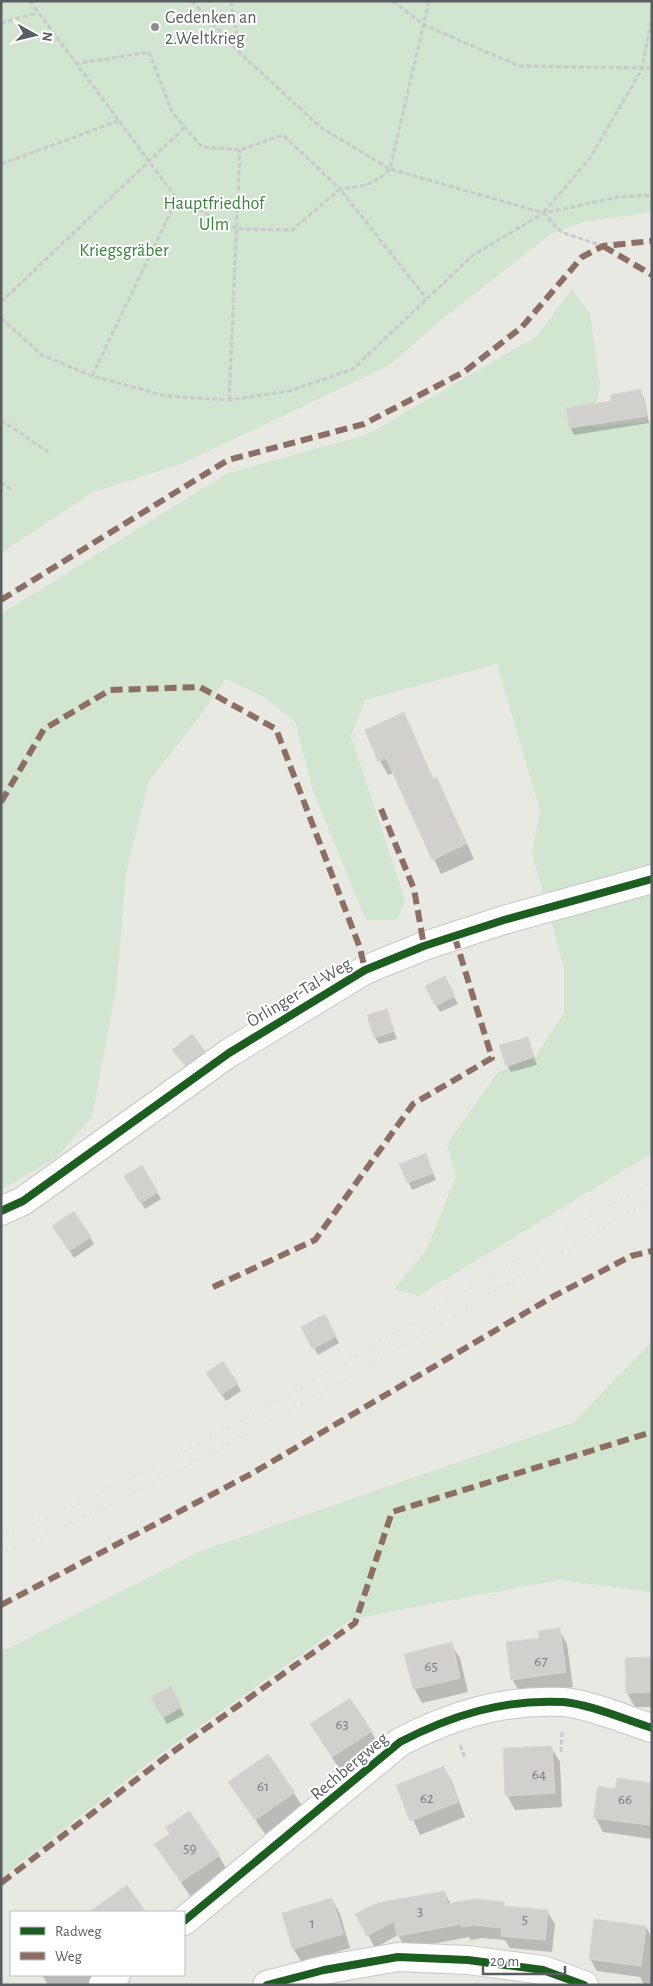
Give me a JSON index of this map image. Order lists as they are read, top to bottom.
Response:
{
  "streets": {
    "street": ["Örlinger-Tal-Weg", "Rechbergweg"]
  },
  "parks": ["Hauptfriedhof Ulm", "Kriegsgräber"],
  "places": ["Gedenken an 2.Weltkrieg"],
  "house_numbers": [
    "67",
    "65",
    "63",
    "64",
    "61",
    "62",
    "66",
    "59",
    "3",
    "5",
    "1"
  ],
  "legend": ["Radweg", "Weg"],
  "scale_bar": "20 m",
  "north": "right"
}
